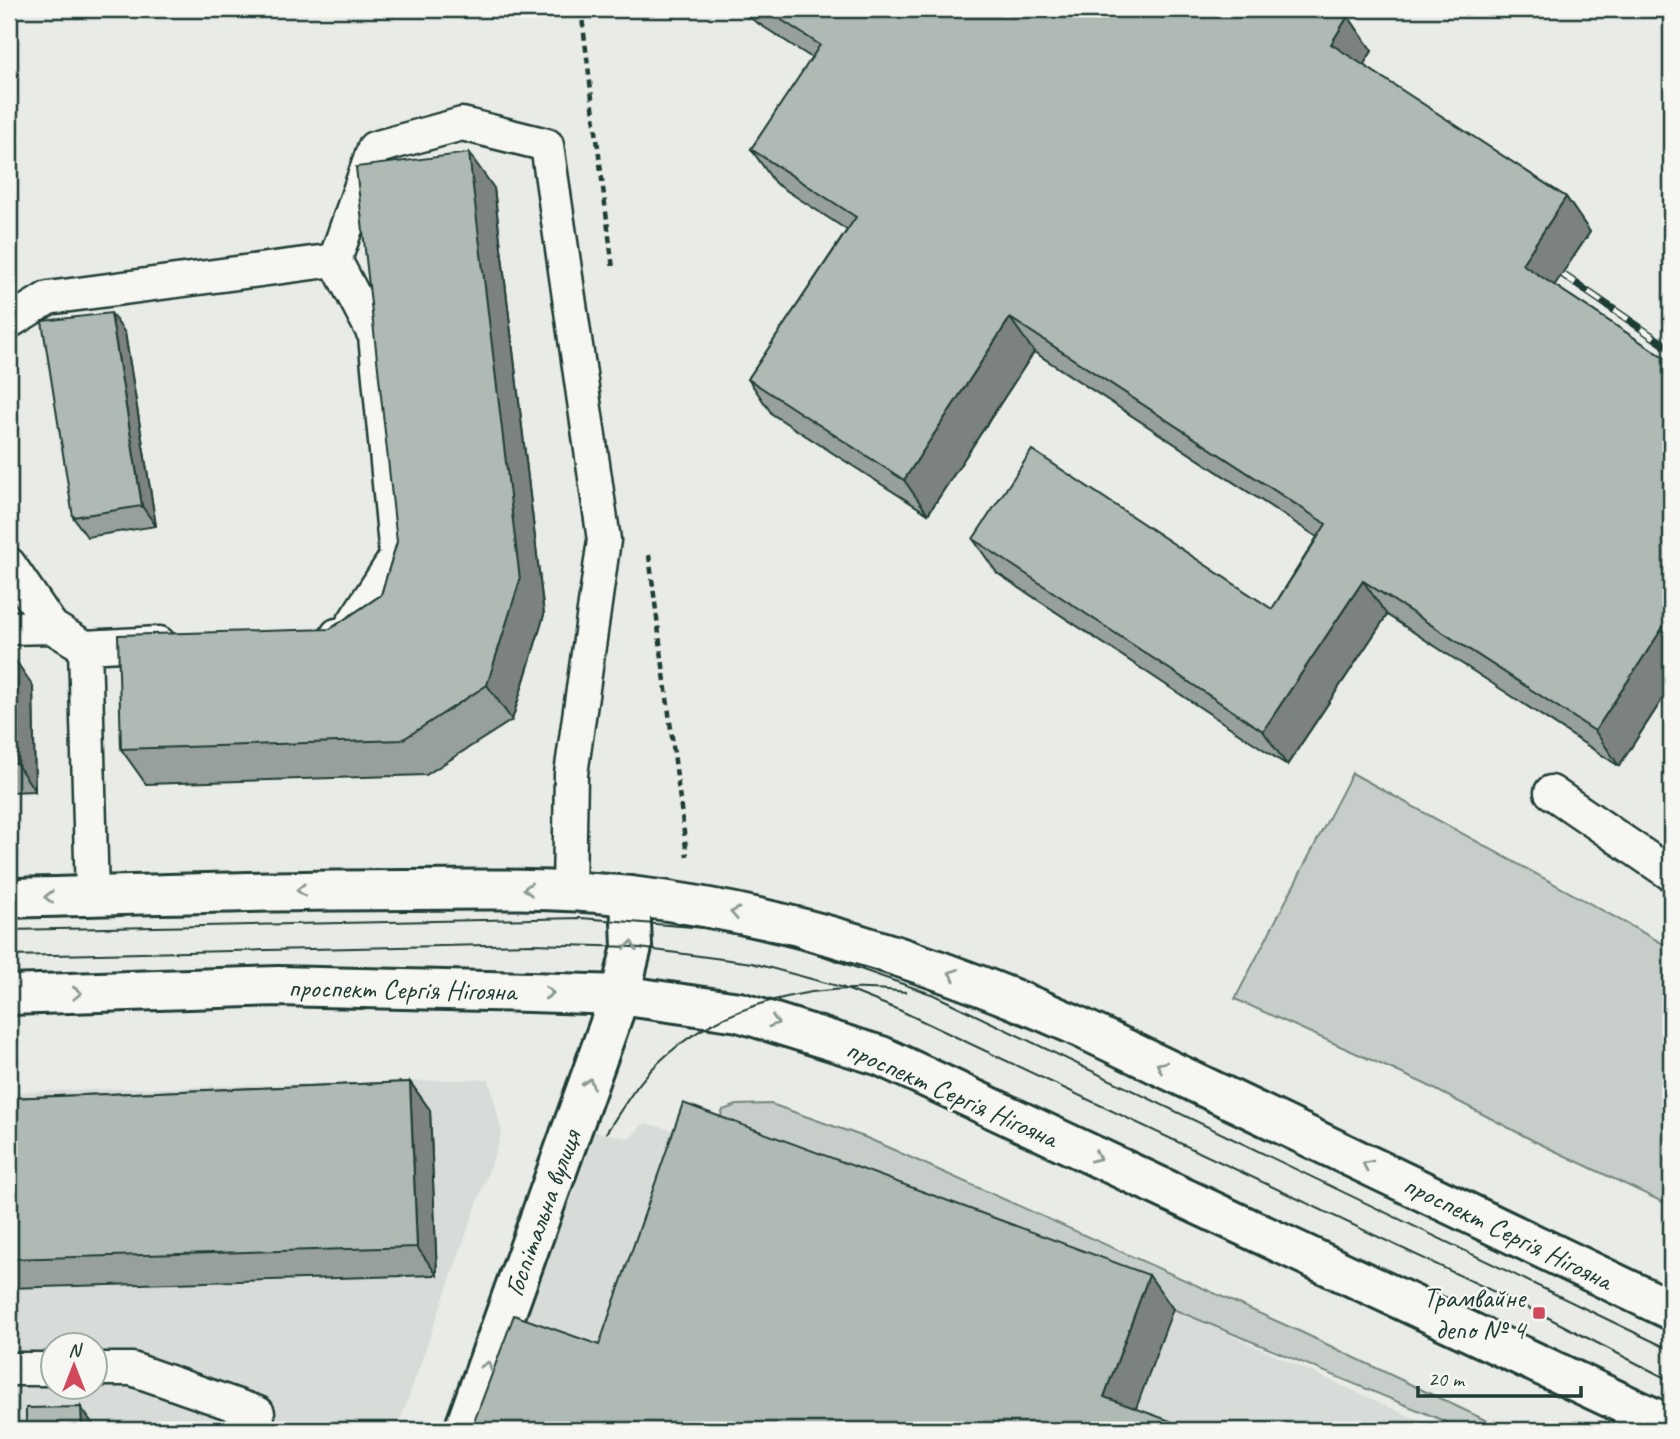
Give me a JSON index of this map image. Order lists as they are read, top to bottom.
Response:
{
  "streets": {
    "main road": ["проспект Сергія Нігояна", "Госпітальна вулиця"]
  },
  "crossings": [
    ["проспект Сергія Нігояна", "Госпітальна вулиця"]
  ],
  "one_way": ["Госпітальна вулиця"],
  "places": {
    "transit": ["Трамвайне депо № 4"]
  },
  "scale_bar": "20 m",
  "north": "top"
}
